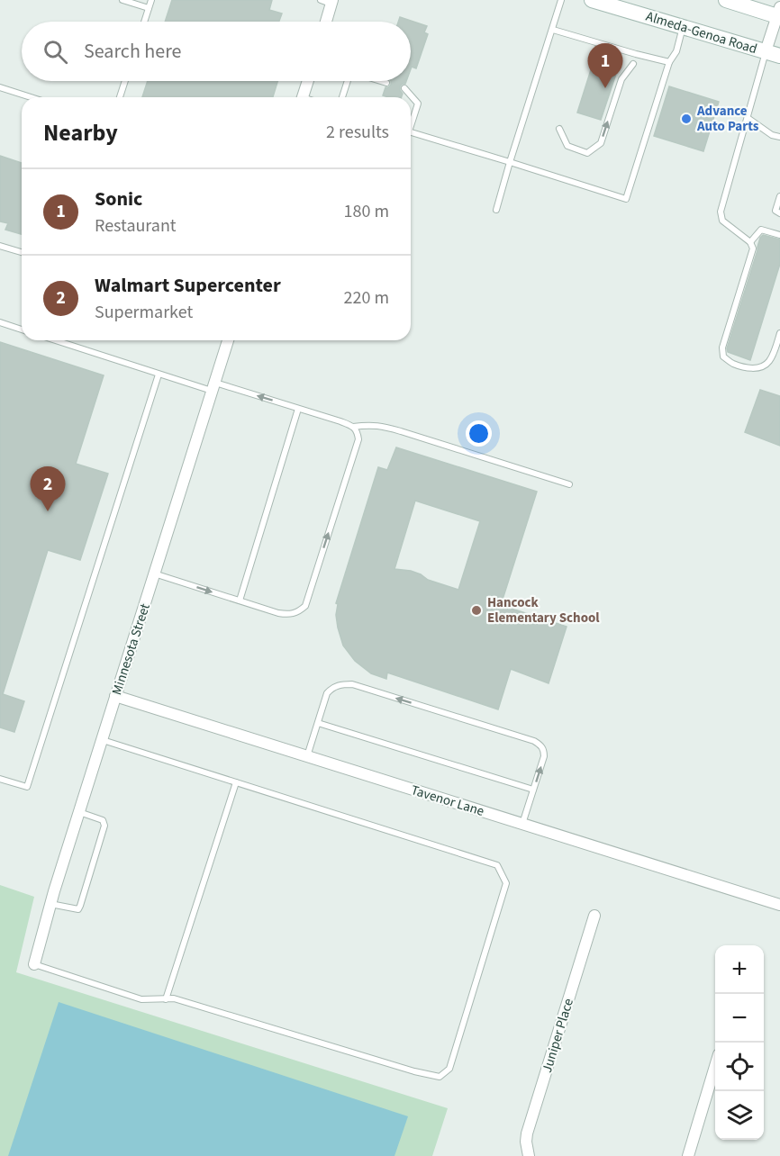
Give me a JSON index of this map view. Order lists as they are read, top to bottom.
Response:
{
  "streets": {
    "main road": ["Almeda-Genoa Road"],
    "street": ["Minnesota Street", "Tavenor Lane", "Juniper Place"]
  },
  "crossings": [
    ["Minnesota Street", "Tavenor Lane"]
  ],
  "places": ["Advance Auto Parts", "Hancock Elementary School"],
  "page": {
    "search": "Search here",
    "pins": ["1", "2"],
    "heading": ["Nearby", "2 results"],
    "list": [
      {
        "mark": "1",
        "name": "Sonic",
        "note": "Restaurant",
        "value": "180 m"
      },
      {
        "mark": "2",
        "name": "Walmart Supercenter",
        "note": "Supermarket",
        "value": "220 m"
      }
    ],
    "map_buttons": ["+", "−"]
  }
}
